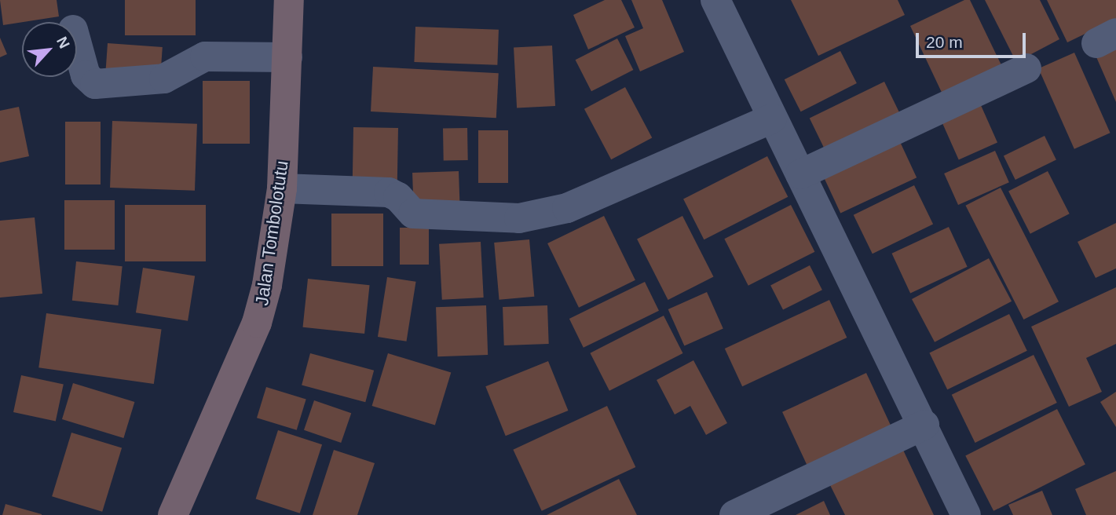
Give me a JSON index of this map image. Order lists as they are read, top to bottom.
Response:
{
  "streets": {
    "street": ["Jalan Tombolotutu"]
  },
  "scale_bar": "20 m",
  "north": "top right"
}
